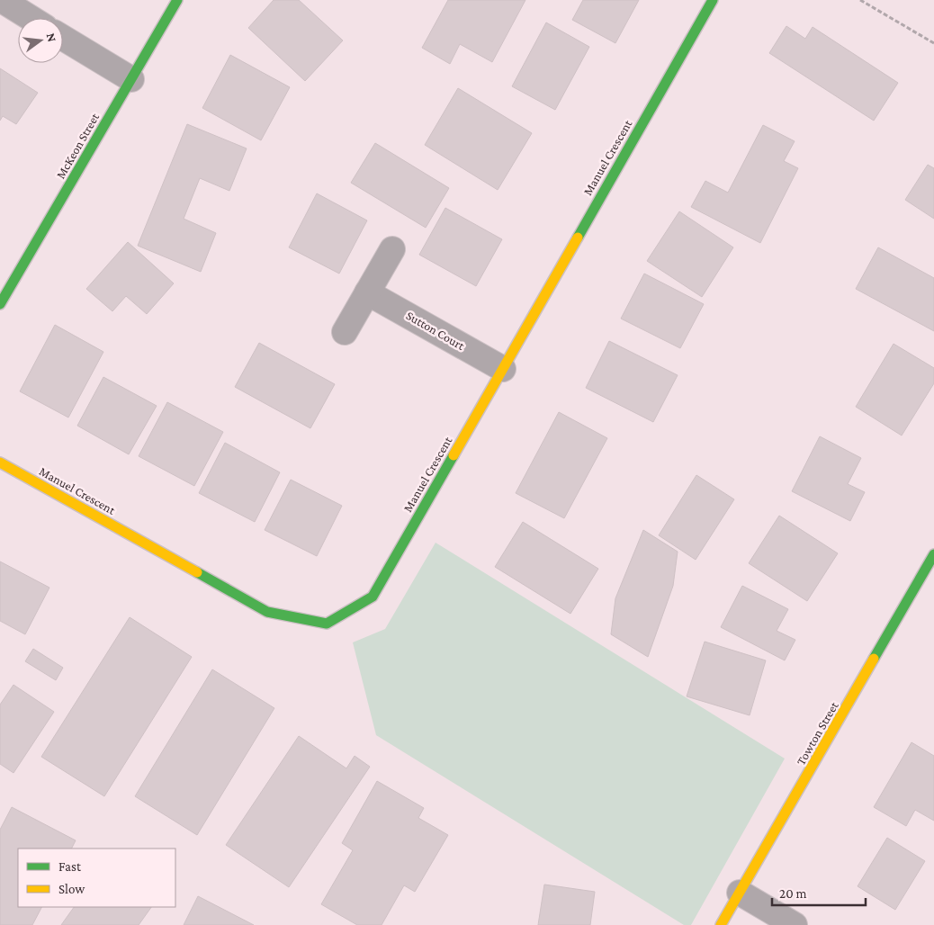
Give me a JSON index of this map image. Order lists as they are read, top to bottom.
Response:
{
  "streets": {
    "street": [
      "McKeon Street",
      "Manuel Crescent",
      "Sutton Court",
      "Towton Street"
    ]
  },
  "crossings": [
    ["Manuel Crescent", "Sutton Court"]
  ],
  "legend": ["Fast", "Slow"],
  "scale_bar": "20 m",
  "north": "right"
}
